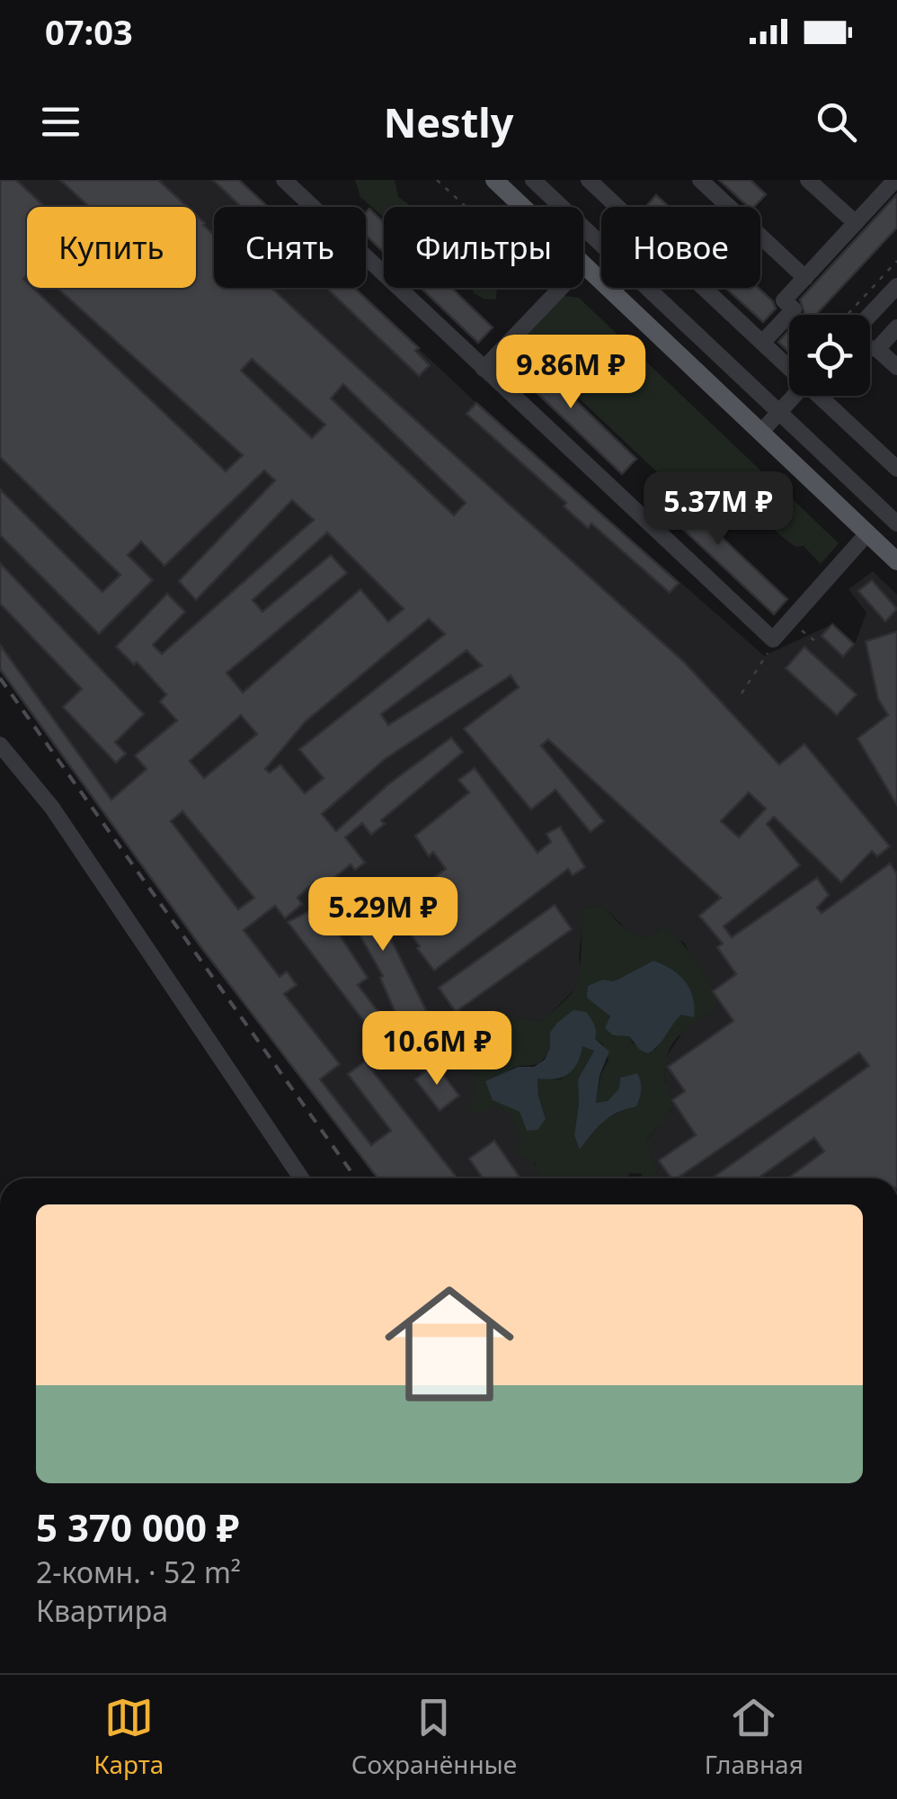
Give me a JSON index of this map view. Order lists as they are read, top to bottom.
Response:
{
  "page": {
    "status": "07:03",
    "header": "Nestly",
    "chip": [
      "Купить",
      "Снять",
      "Фильтры",
      "Новое"
    ],
    "price": [
      "9.86M ₽",
      "5.37M ₽",
      "5.29M ₽",
      "10.6M ₽"
    ],
    "list": [
      {
        "name": "5 370 000 ₽",
        "note": "2-комн. · 52 m² · Квартира"
      }
    ],
    "tabs": ["Карта", "Сохранённые", "Главная"]
  }
}
